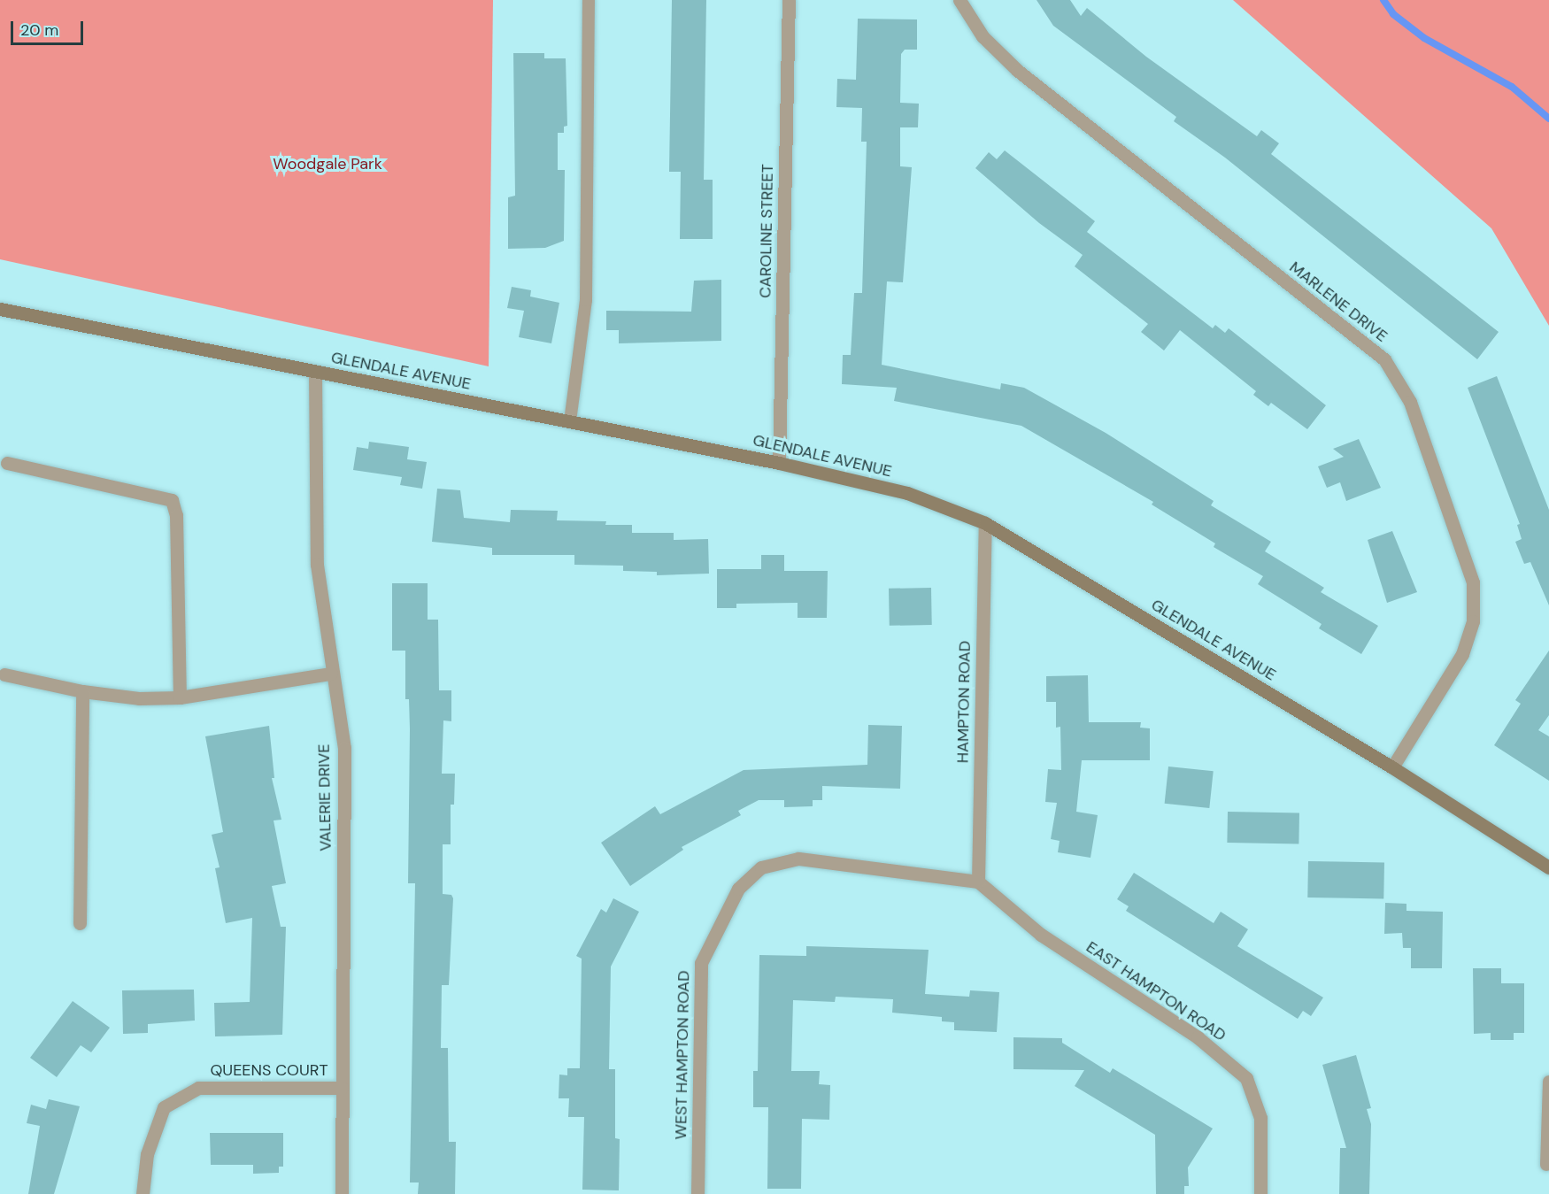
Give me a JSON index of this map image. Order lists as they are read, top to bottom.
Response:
{
  "streets": {
    "main road": ["GLENDALE AVENUE"],
    "street": [
      "CAROLINE STREET",
      "MARLENE DRIVE",
      "HAMPTON ROAD",
      "VALERIE DRIVE",
      "EAST HAMPTON ROAD",
      "WEST HAMPTON ROAD",
      "QUEENS COURT"
    ]
  },
  "crossings": [
    ["CAROLINE STREET", "GLENDALE AVENUE"],
    ["MARLENE DRIVE", "GLENDALE AVENUE"],
    ["GLENDALE AVENUE", "HAMPTON ROAD"],
    ["GLENDALE AVENUE", "VALERIE DRIVE"],
    ["HAMPTON ROAD", "EAST HAMPTON ROAD"],
    ["HAMPTON ROAD", "WEST HAMPTON ROAD"],
    ["VALERIE DRIVE", "QUEENS COURT"],
    ["EAST HAMPTON ROAD", "WEST HAMPTON ROAD"]
  ],
  "parks": ["Woodgale Park"],
  "scale_bar": "20 m"
}
